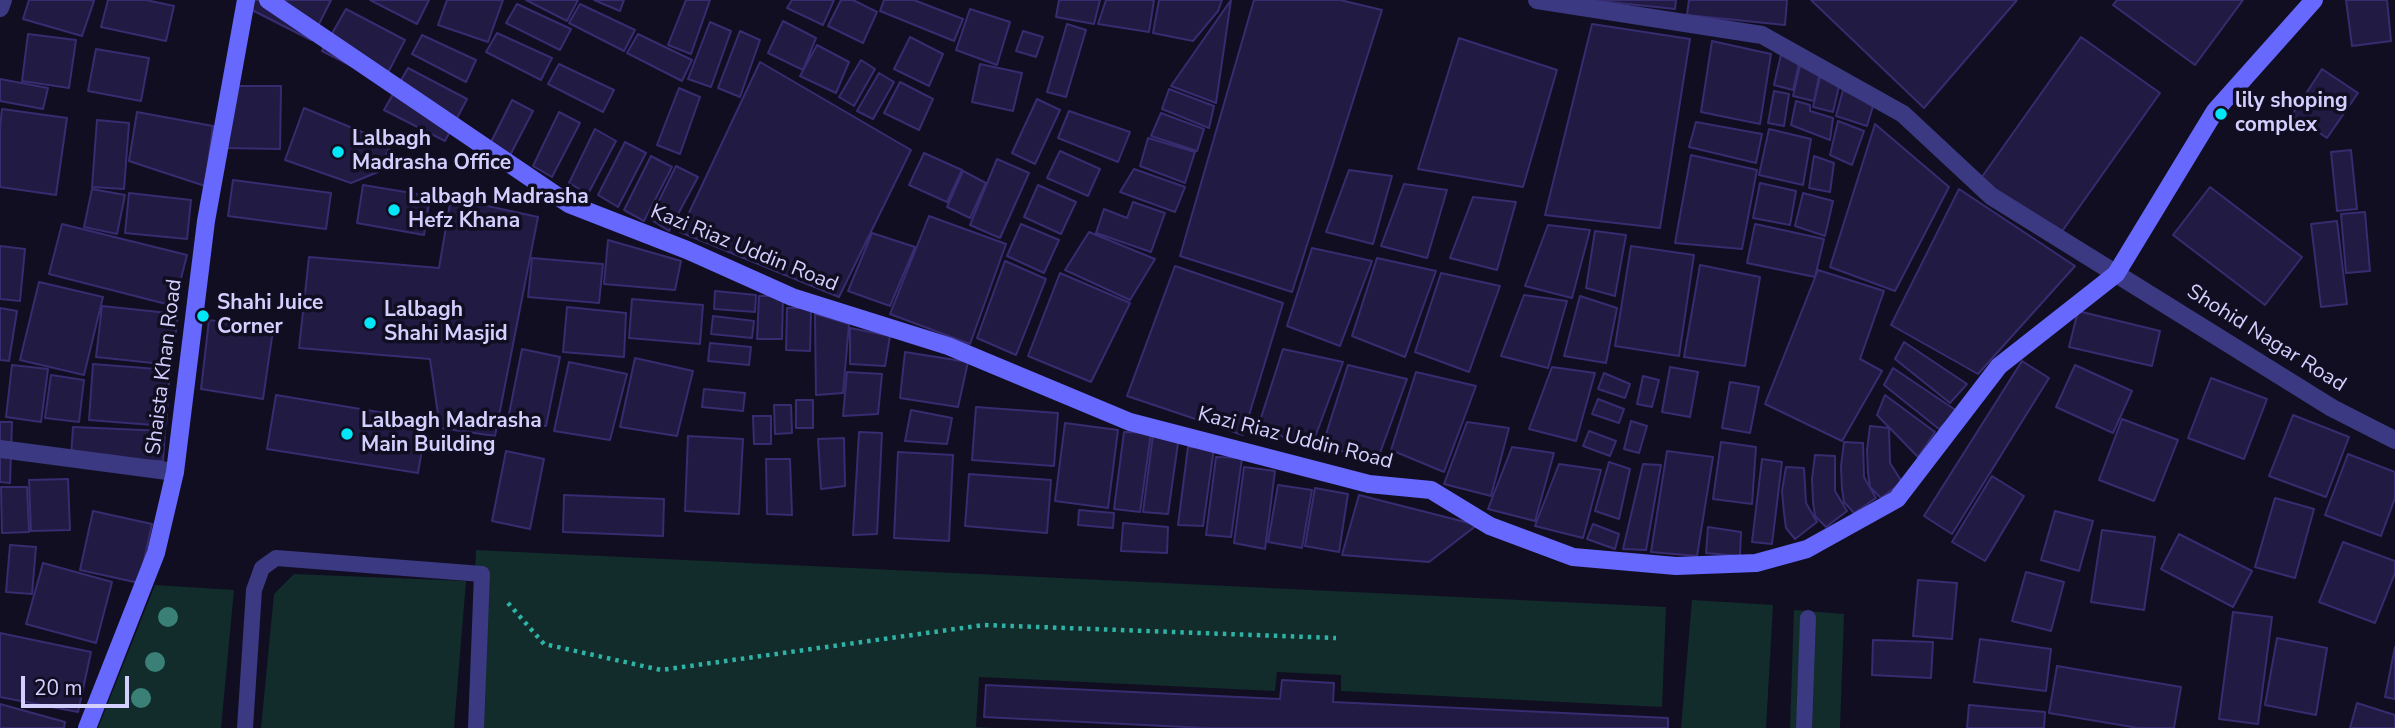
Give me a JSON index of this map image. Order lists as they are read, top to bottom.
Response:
{
  "streets": {
    "street": ["Kazi Riaz Uddin Road", "Shohid Nagar Road", "Shaista Khan Road"]
  },
  "crossings": [
    ["Kazi Riaz Uddin Road", "Shohid Nagar Road"]
  ],
  "places": [
    "lily shoping complex",
    "Lalbagh Madrasha Office",
    "Lalbagh Madrasha Hefz Khana",
    "Shahi Juice Corner",
    "Lalbagh Shahi Masjid",
    "Lalbagh Madrasha Main Building"
  ],
  "scale_bar": "20 m"
}
